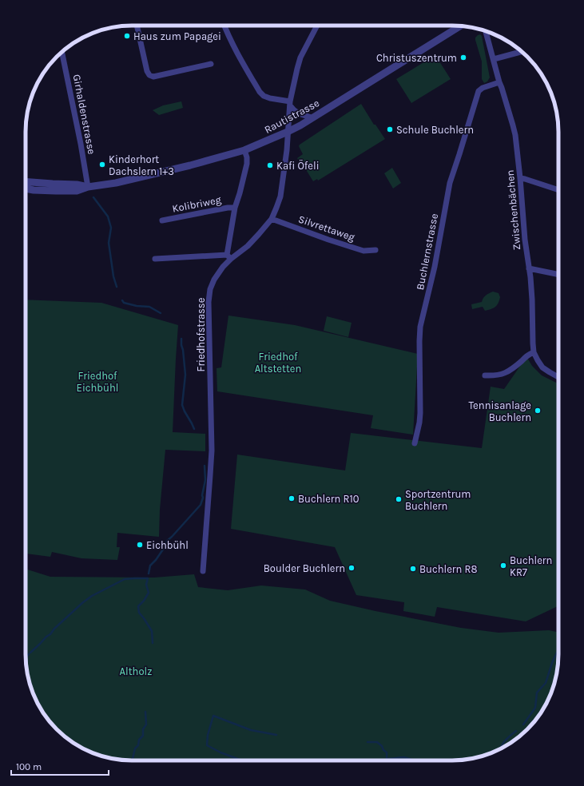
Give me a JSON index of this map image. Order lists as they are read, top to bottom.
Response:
{
  "streets": {
    "street": [
      "Girhaldenstrasse",
      "Rautistrasse",
      "Kolibriweg",
      "Zwischenbächen",
      "Silvrettaweg",
      "Buchlernstrasse",
      "Friedhofstrasse"
    ]
  },
  "crossings": [
    ["Girhaldenstrasse", "Rautistrasse"],
    ["Rautistrasse", "Friedhofstrasse"],
    ["Zwischenbächen", "Buchlernstrasse"],
    ["Silvrettaweg", "Friedhofstrasse"]
  ],
  "parks": ["Friedhof Altstetten", "Friedhof Eichbühl", "Altholz"],
  "places": [
    "Haus zum Papagei",
    "Christuszentrum",
    "Schule Buchlern",
    "Kinderhort Dachslern 1+3",
    "Kafi Öfeli",
    "Tennisanlage Buchlern",
    "Buchlern R10",
    "Sportzentrum Buchlern",
    "Eichbühl",
    "Buchlern KR7",
    "Boulder Buchlern",
    "Buchlern R8"
  ],
  "scale_bar": "100 m"
}
